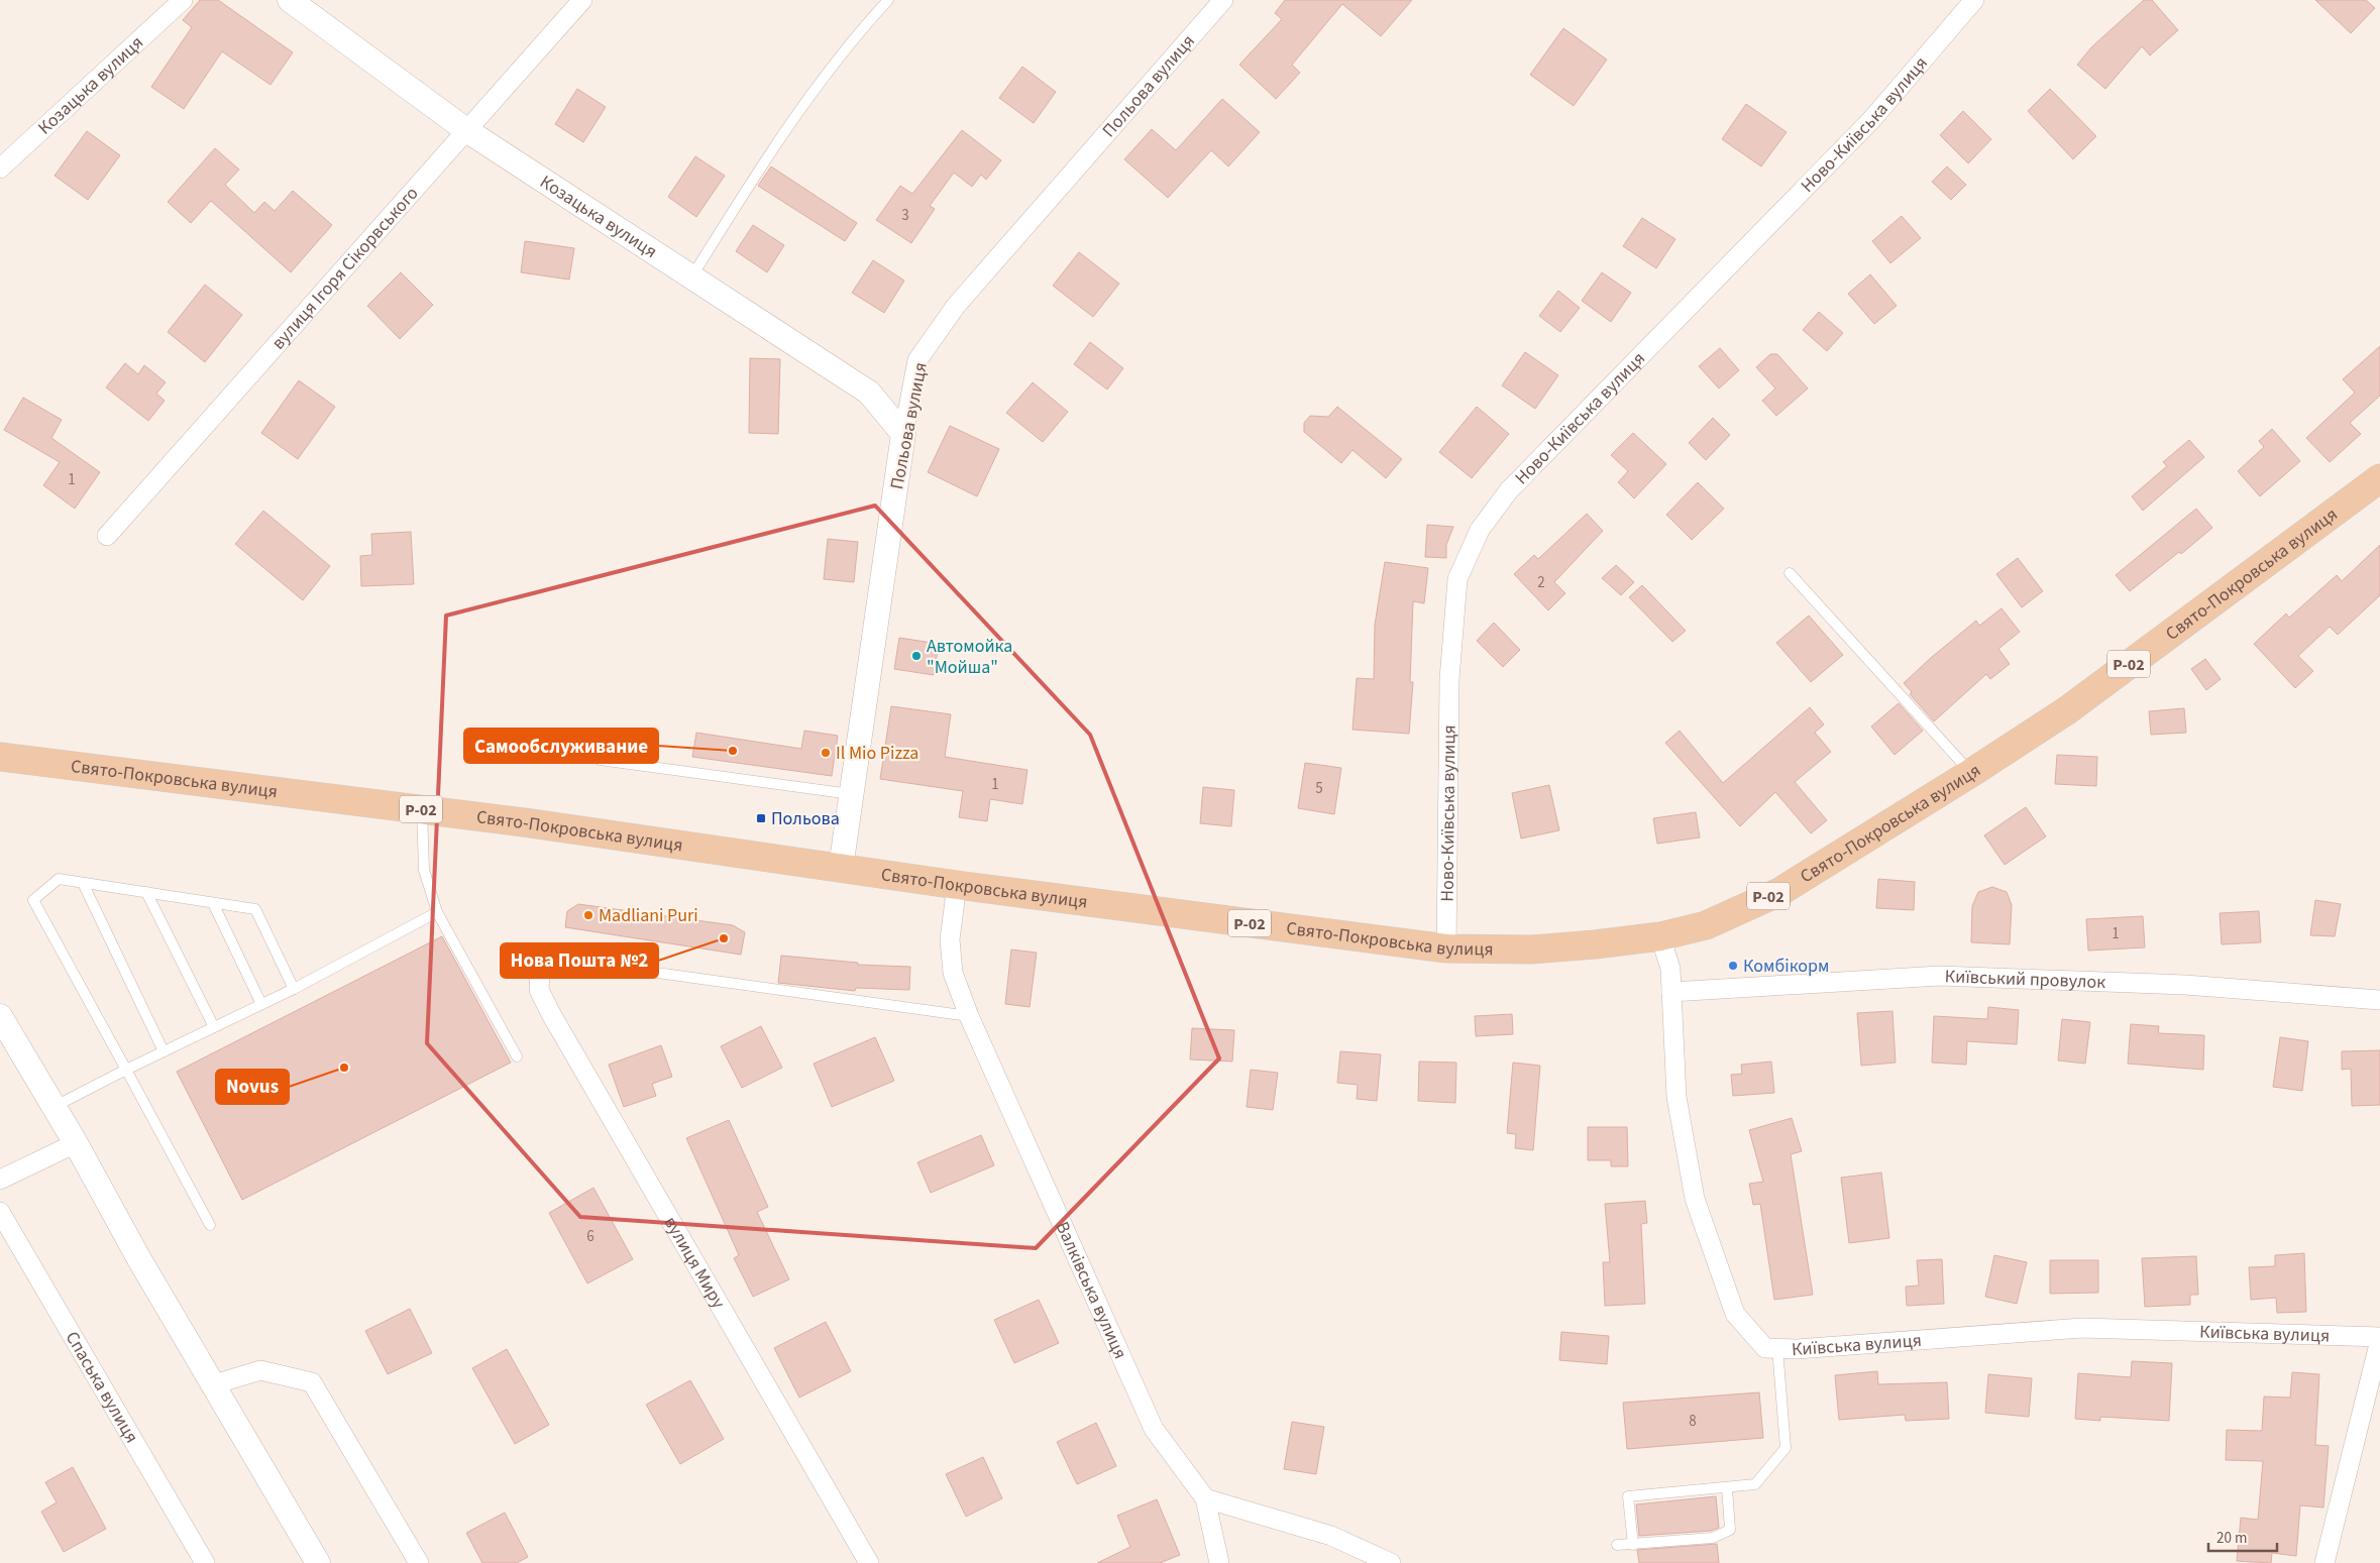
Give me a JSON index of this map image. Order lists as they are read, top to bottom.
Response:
{
  "streets": {
    "main road": ["Свято-Покровська вулиця", "Р-02"],
    "street": [
      "Козацька вулиця",
      "Польова вулиця",
      "Ново-Київська вулиця",
      "вулиця Ігоря Сікорвського",
      "Київський провулок",
      "вулиця Миру",
      "Валківська вулиця",
      "Київська вулиця",
      "Спаська вулиця"
    ]
  },
  "crossings": [
    ["Козацька вулиця", "Польова вулиця"],
    ["Козацька вулиця", "вулиця Ігоря Сікорвського"],
    ["Польова вулиця", "Свято-Покровська вулиця"],
    ["Ново-Київська вулиця", "Свято-Покровська вулиця"],
    ["Свято-Покровська вулиця", "Валківська вулиця"],
    ["Свято-Покровська вулиця", "Київська вулиця"],
    ["Київський провулок", "Київська вулиця"]
  ],
  "places": {
    "other": [
      "Автомойка \"Мойша\"",
      "Самообслуживание",
      "Il Mio Pizza",
      "Madliani Puri",
      "Нова Пошта №2",
      "Комбікорм",
      "Novus"
    ],
    "transit": ["Польова"]
  },
  "house_numbers": [
    "3",
    "1",
    "2",
    "1",
    "5",
    "1",
    "6",
    "8"
  ],
  "scale_bar": "20 m"
}
